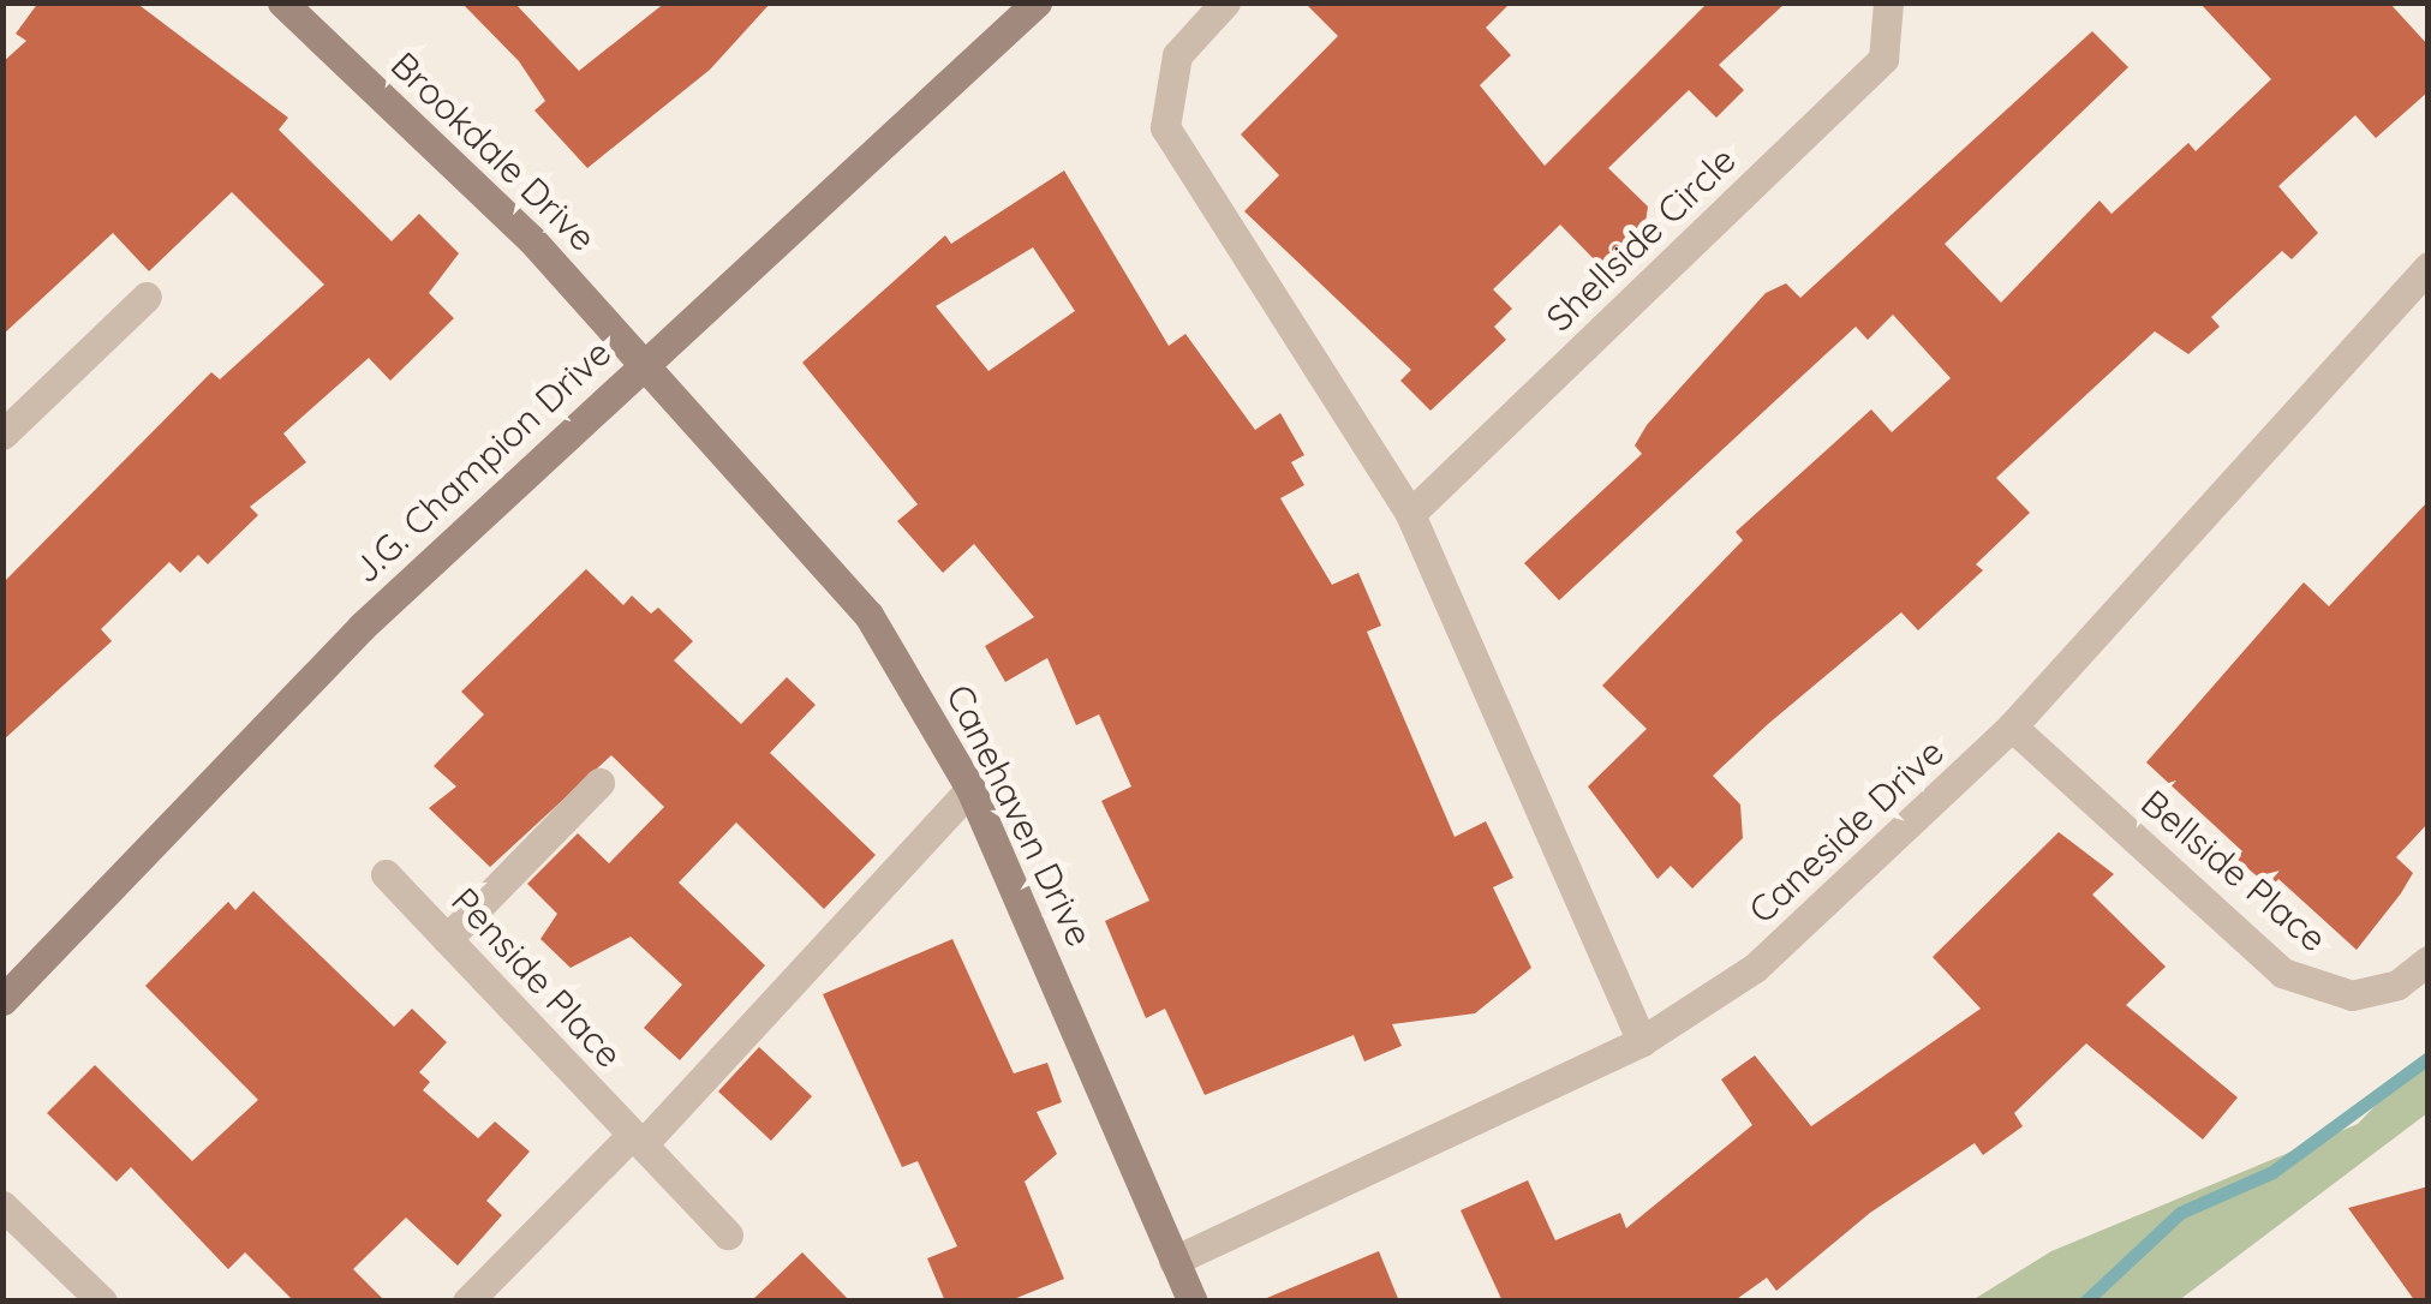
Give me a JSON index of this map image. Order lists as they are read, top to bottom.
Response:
{
  "streets": {
    "street": [
      "Brookdale Drive",
      "Shellside Circle",
      "J.G. Champion Drive",
      "Canehaven Drive",
      "Caneside Drive",
      "Bellside Place",
      "Penside Place"
    ]
  },
  "crossings": [
    ["Brookdale Drive", "J.G. Champion Drive"],
    ["Brookdale Drive", "Canehaven Drive"],
    ["J.G. Champion Drive", "Canehaven Drive"],
    ["Canehaven Drive", "Caneside Drive"],
    ["Caneside Drive", "Bellside Place"]
  ]
}
